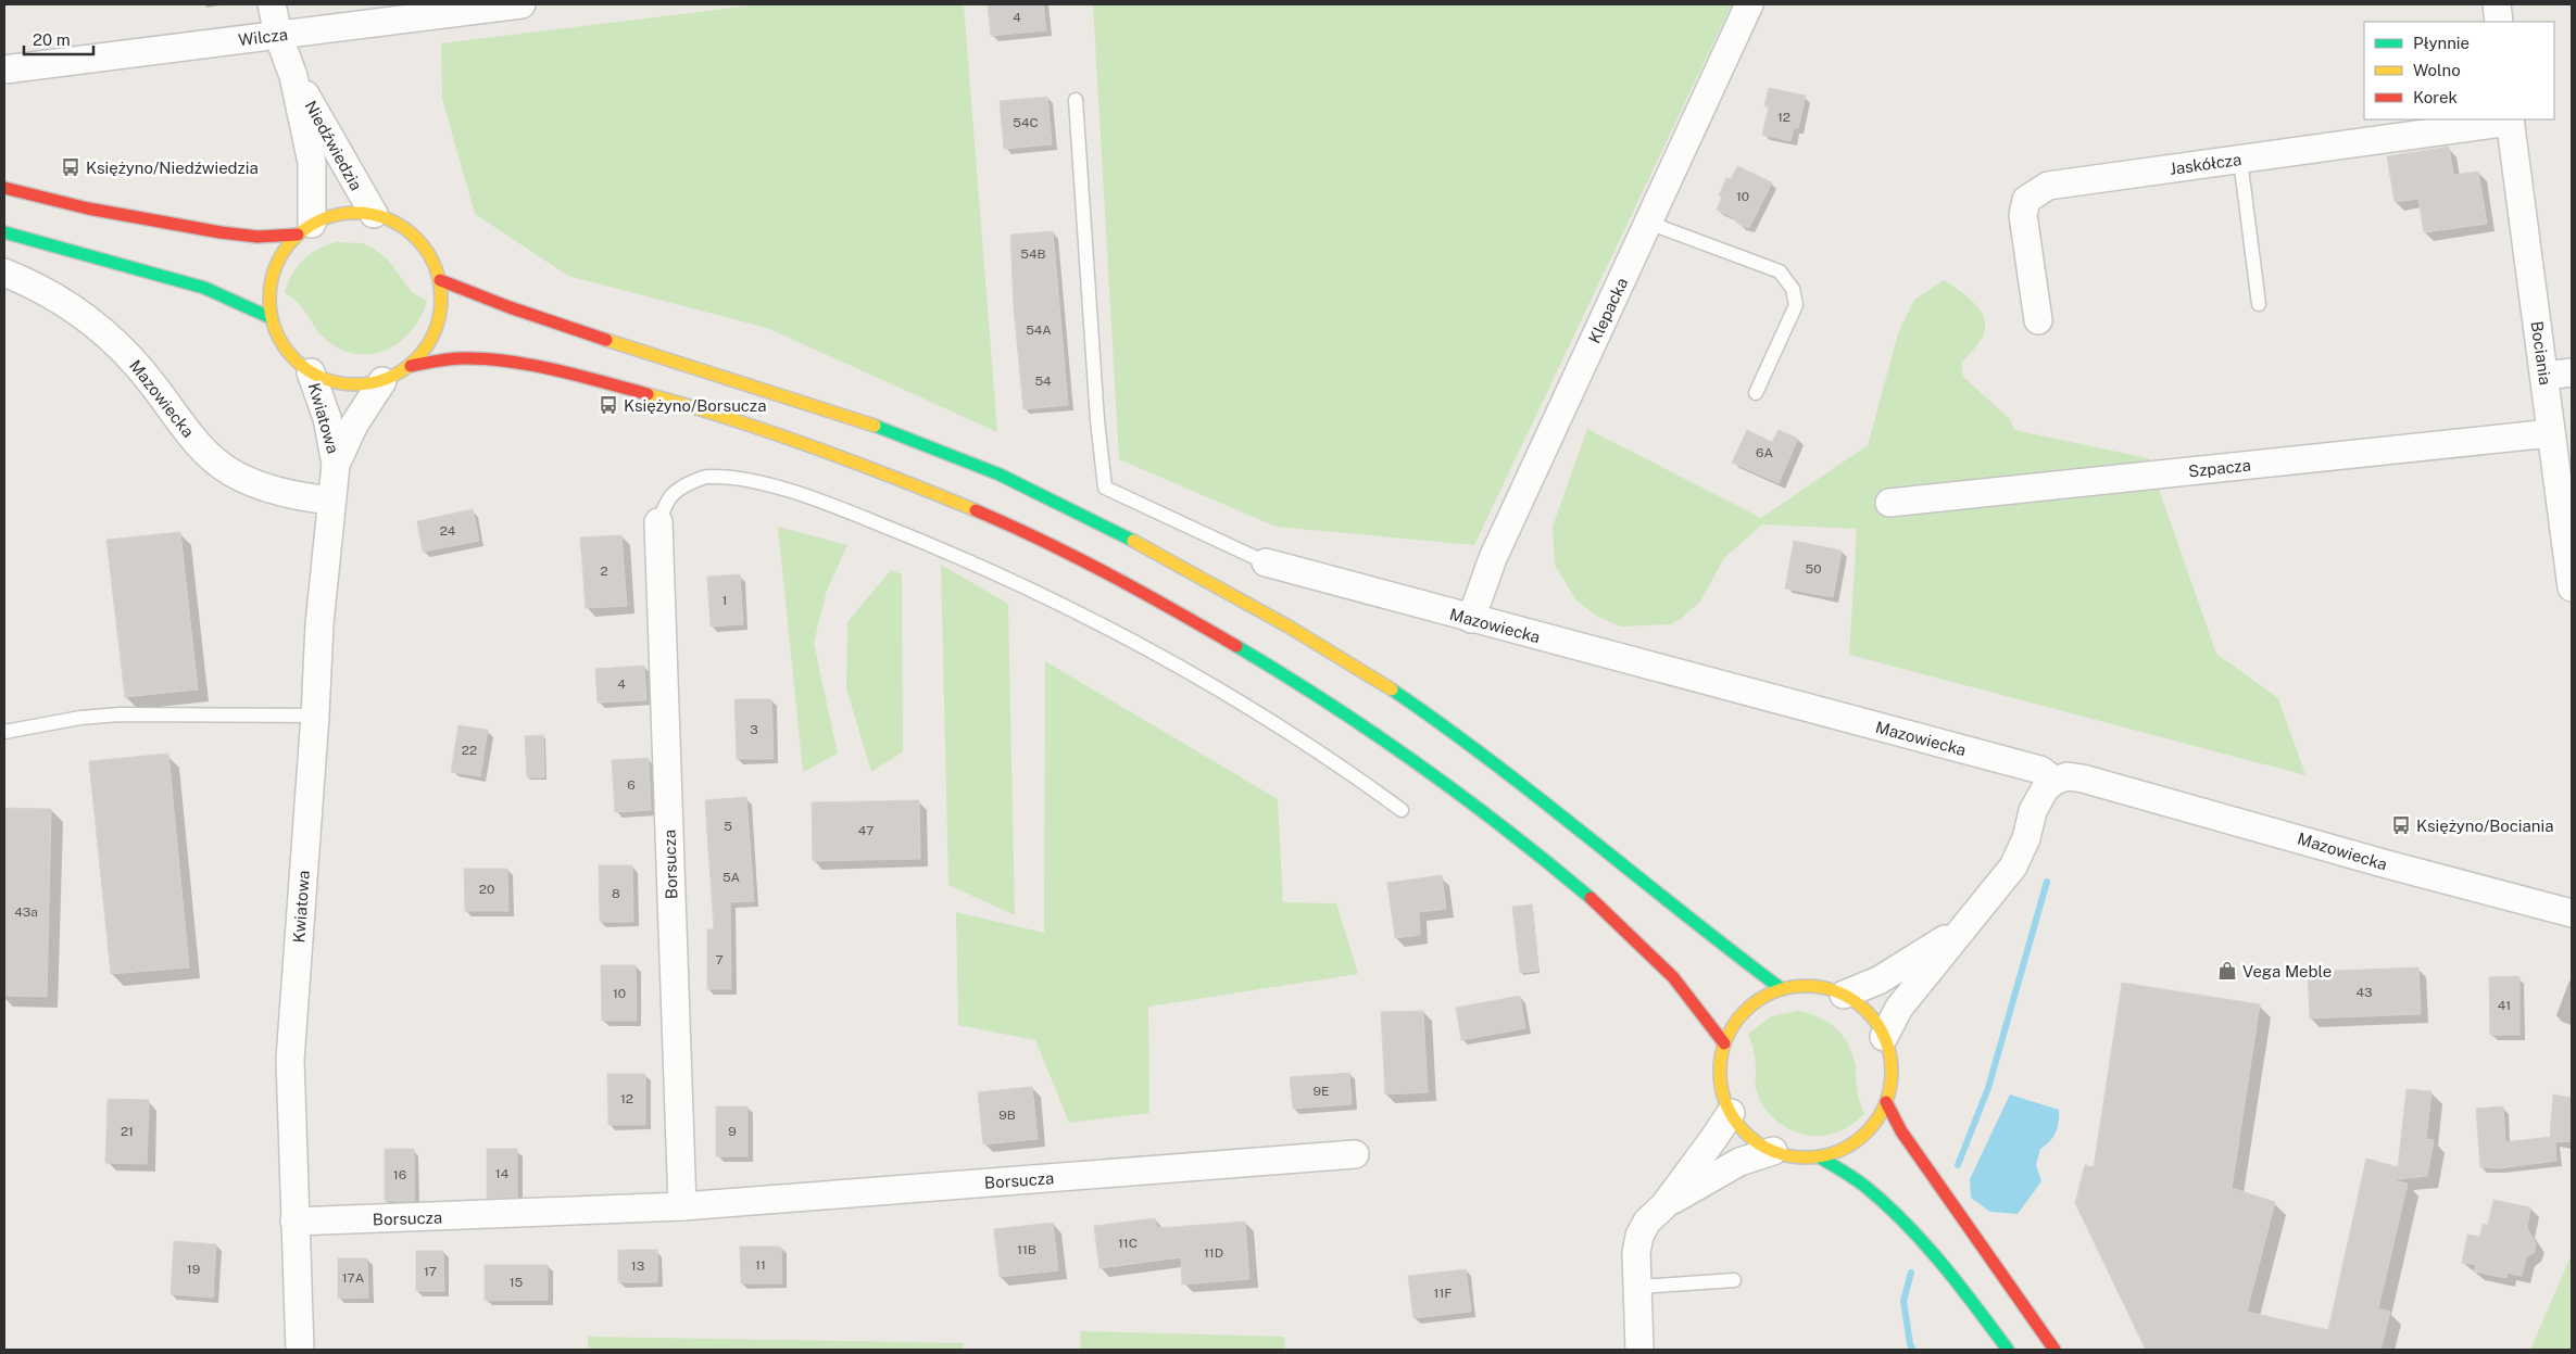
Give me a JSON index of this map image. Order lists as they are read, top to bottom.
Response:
{
  "streets": {
    "street": [
      "Wilcza",
      "Niedźwiedzia",
      "Jaskółcza",
      "Klepacka",
      "Bociania",
      "Mazowiecka",
      "Kwiatowa",
      "Szpacza",
      "Borsucza"
    ]
  },
  "crossings": [
    ["Wilcza", "Niedźwiedzia"],
    ["Niedźwiedzia", "Kwiatowa"],
    ["Jaskółcza", "Bociania"],
    ["Klepacka", "Mazowiecka"],
    ["Bociania", "Szpacza"],
    ["Mazowiecka", "Kwiatowa"],
    ["Kwiatowa", "Borsucza"]
  ],
  "places": {
    "bus stop": ["Księżyno/Niedźwiedzia", "Księżyno/Borsucza", "Księżyno/Bociania"],
    "shop": ["Vega Meble"]
  },
  "house_numbers": [
    "4",
    "12",
    "54C",
    "10",
    "54B",
    "54A",
    "54",
    "6A",
    "24",
    "50",
    "2",
    "1",
    "4",
    "3",
    "22",
    "6",
    "5",
    "47",
    "5A",
    "20",
    "8",
    "43a",
    "7",
    "43",
    "10",
    "41",
    "9E",
    "12",
    "9B",
    "21",
    "9",
    "14",
    "16",
    "11C",
    "11B",
    "11D",
    "11",
    "13",
    "19",
    "17",
    "17A",
    "15",
    "11F"
  ],
  "legend": ["Płynnie", "Wolno", "Korek"],
  "scale_bar": "20 m"
}
